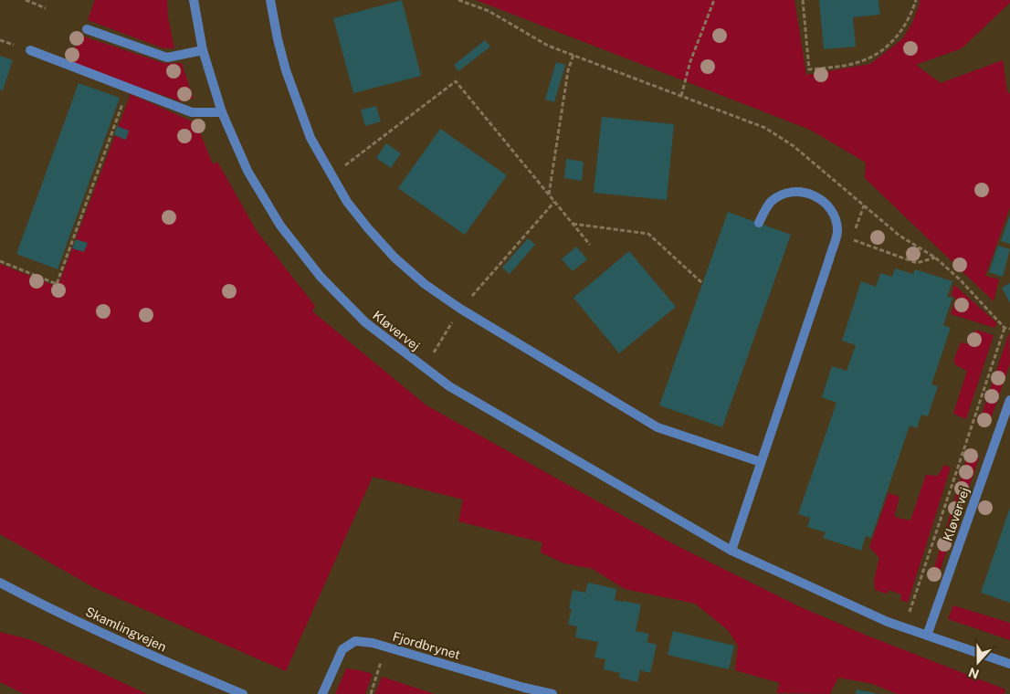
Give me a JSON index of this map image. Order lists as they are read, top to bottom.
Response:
{
  "streets": {
    "street": ["Kløvervej", "Skamlingvejen", "Fjordbrynet"]
  },
  "north": "bottom"
}
